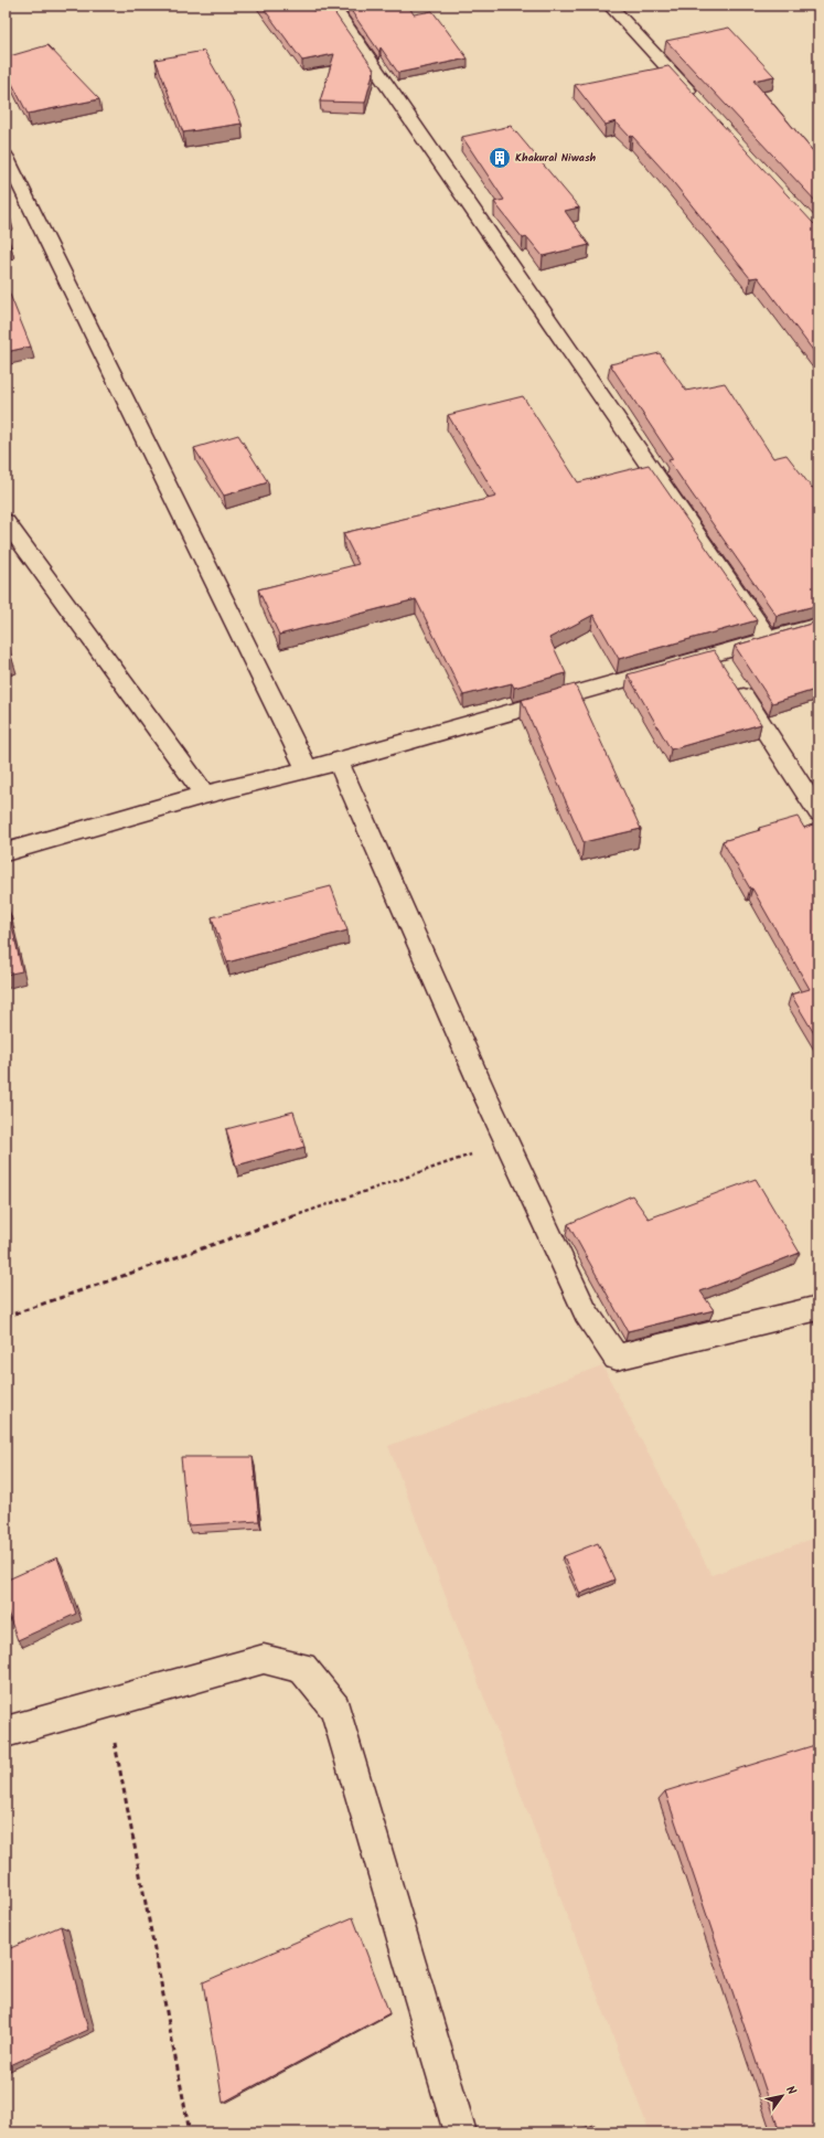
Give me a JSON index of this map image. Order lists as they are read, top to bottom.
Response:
{
  "places": {
    "building": ["Khakural Niwash"]
  },
  "north": "top right"
}
